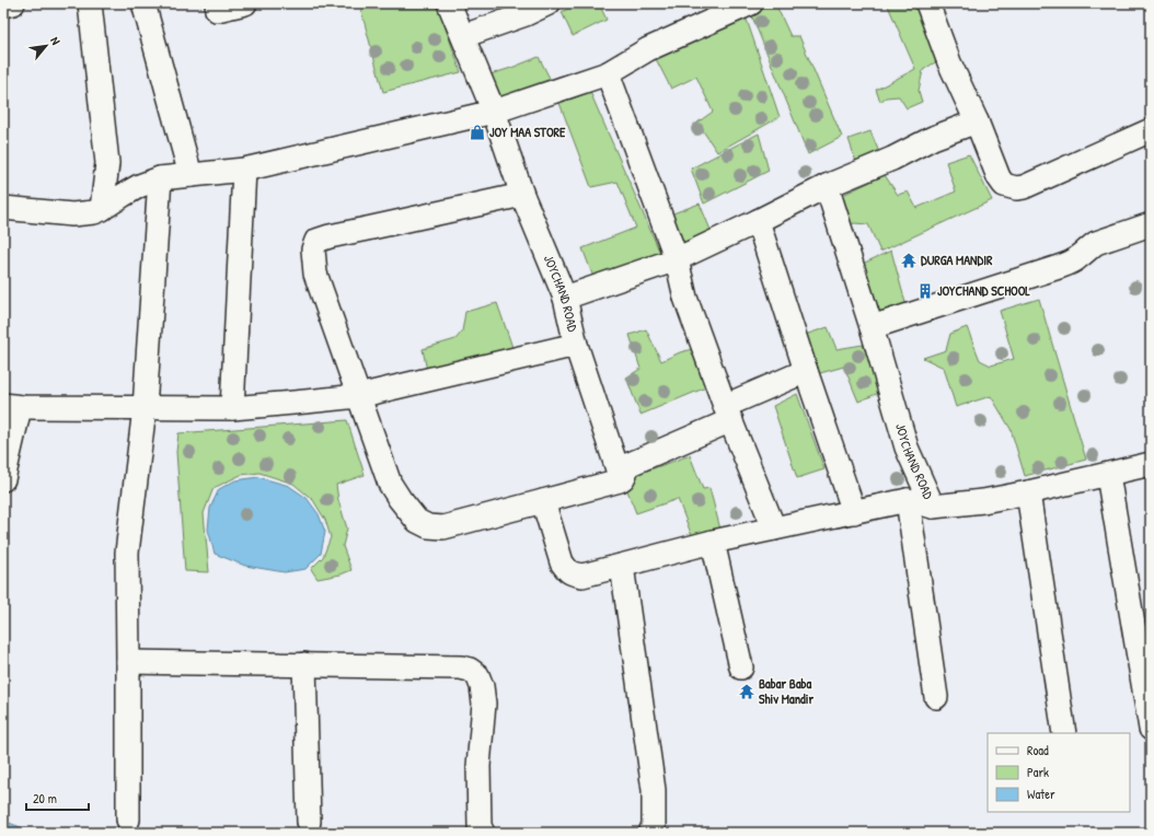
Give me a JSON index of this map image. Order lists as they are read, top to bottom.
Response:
{
  "streets": {
    "street": ["JOYCHAND ROAD"]
  },
  "places": {
    "shop": ["JOY MAA STORE"],
    "temple": ["DURGA MANDIR", "Babar Baba Shiv Mandir"],
    "building": ["JOYCHAND SCHOOL"]
  },
  "legend": ["Road", "Park", "Water"],
  "scale_bar": "20 m",
  "north": "top right"
}
